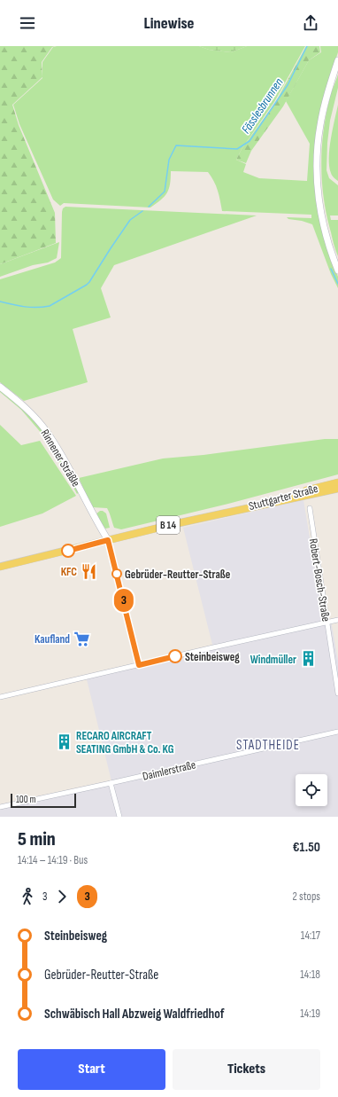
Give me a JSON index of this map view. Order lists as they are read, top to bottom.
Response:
{
  "streets": {
    "main road": ["Rinnener Sträßle", "Stuttgarter Straße", "B 14"],
    "street": ["Robert-Bosch-Straße", "Daimlerstraße"]
  },
  "crossings": [
    ["Rinnener Sträßle", "Stuttgarter Straße"]
  ],
  "districts": ["STADTHEIDE"],
  "water": ["Fässlesbrunnen"],
  "places": {
    "restaurant": ["KFC"],
    "other": ["Gebrüder-Reutter-Straße", "Steinbeisweg"],
    "supermarket": ["Kaufland"],
    "building": ["Windmüller", "RECARO AIRCRAFT SEATING GmbH & Co. KG"]
  },
  "lines": ["bus line 3"],
  "scale_bar": "100 m",
  "page": {
    "header": "Linewise",
    "on_map": "3",
    "scale": "100 m",
    "heading": ["5 min", "14:14 – 14:19 · Bus", "€1.50"],
    "legs": ["3", "3", "2 stops"],
    "list": [
      {
        "name": "Steinbeisweg",
        "value": "14:17"
      },
      {
        "name": "Gebrüder-Reutter-Straße",
        "value": "14:18"
      },
      {
        "name": "Schwäbisch Hall Abzweig Waldfriedhof",
        "value": "14:19"
      }
    ],
    "buttons": ["Start", "Tickets"]
  }
}
